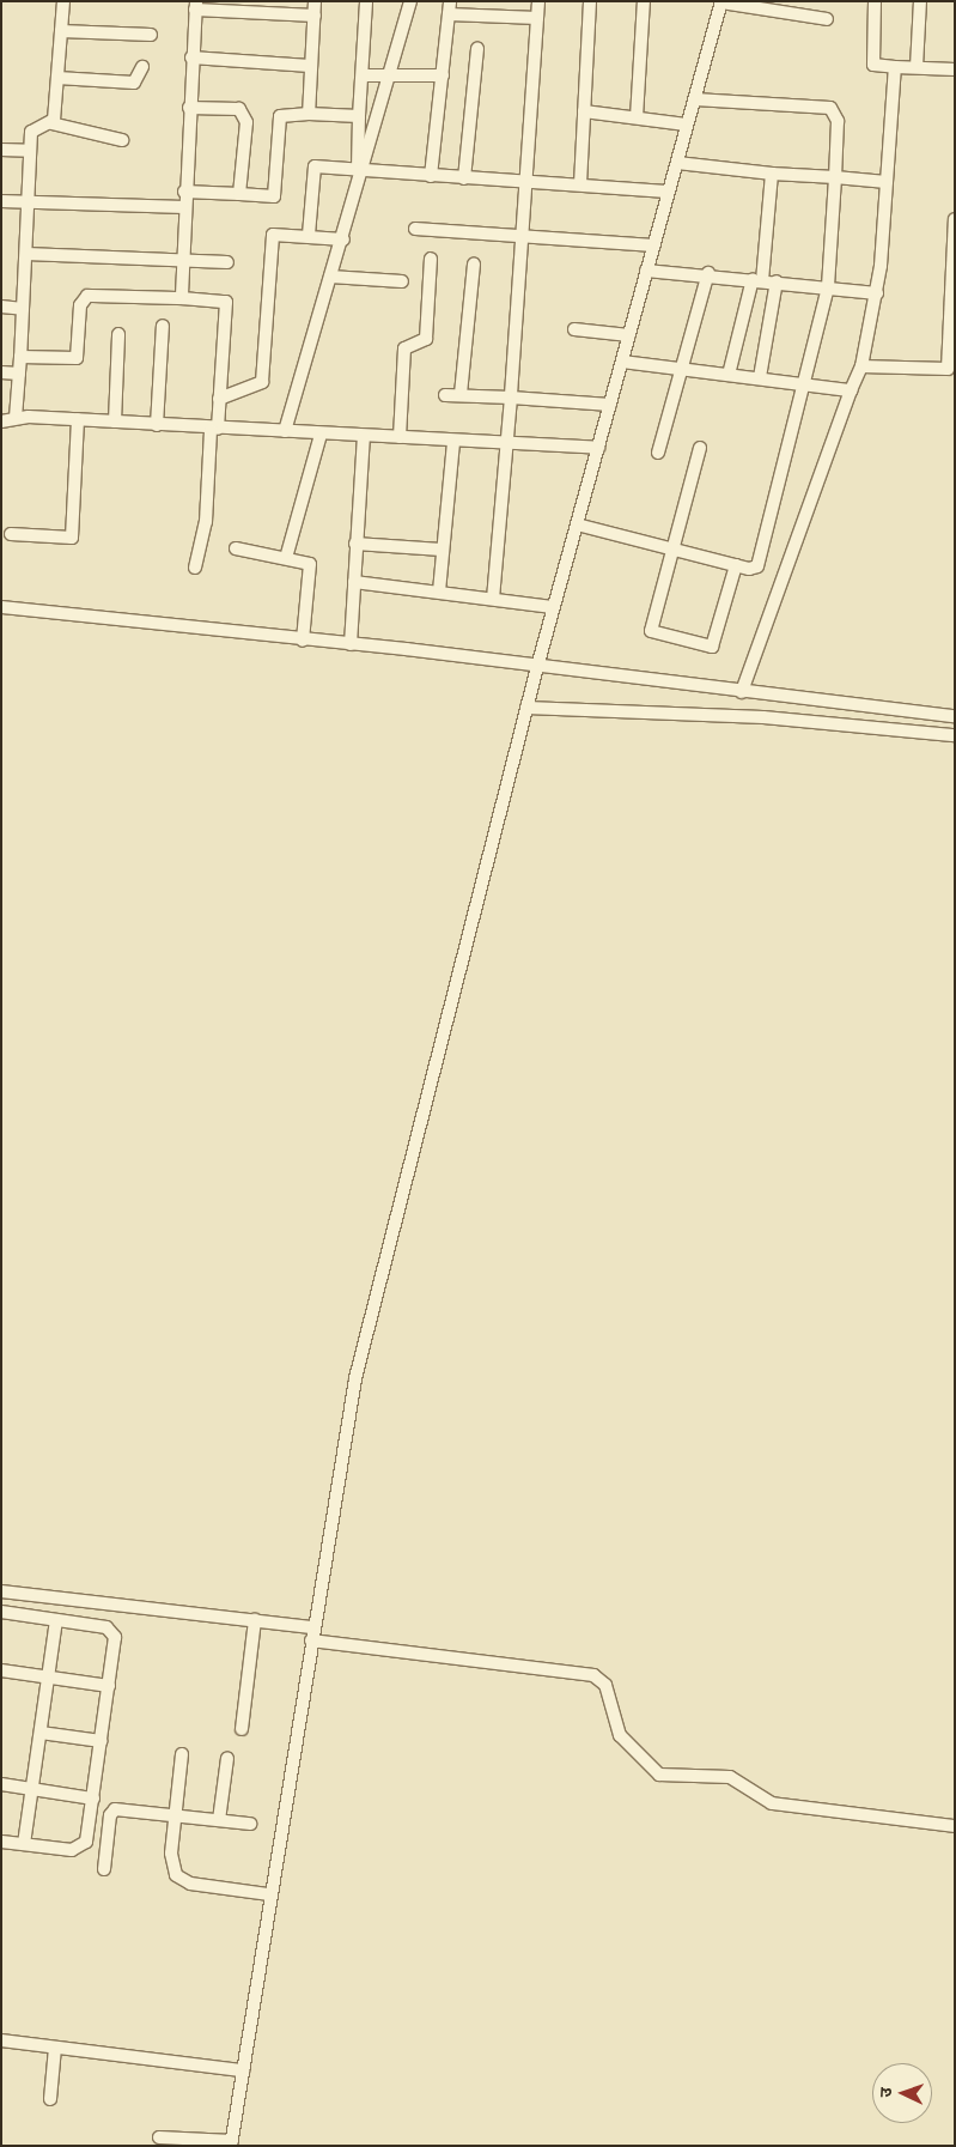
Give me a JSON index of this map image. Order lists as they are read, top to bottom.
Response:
{
  "north": "left"
}
